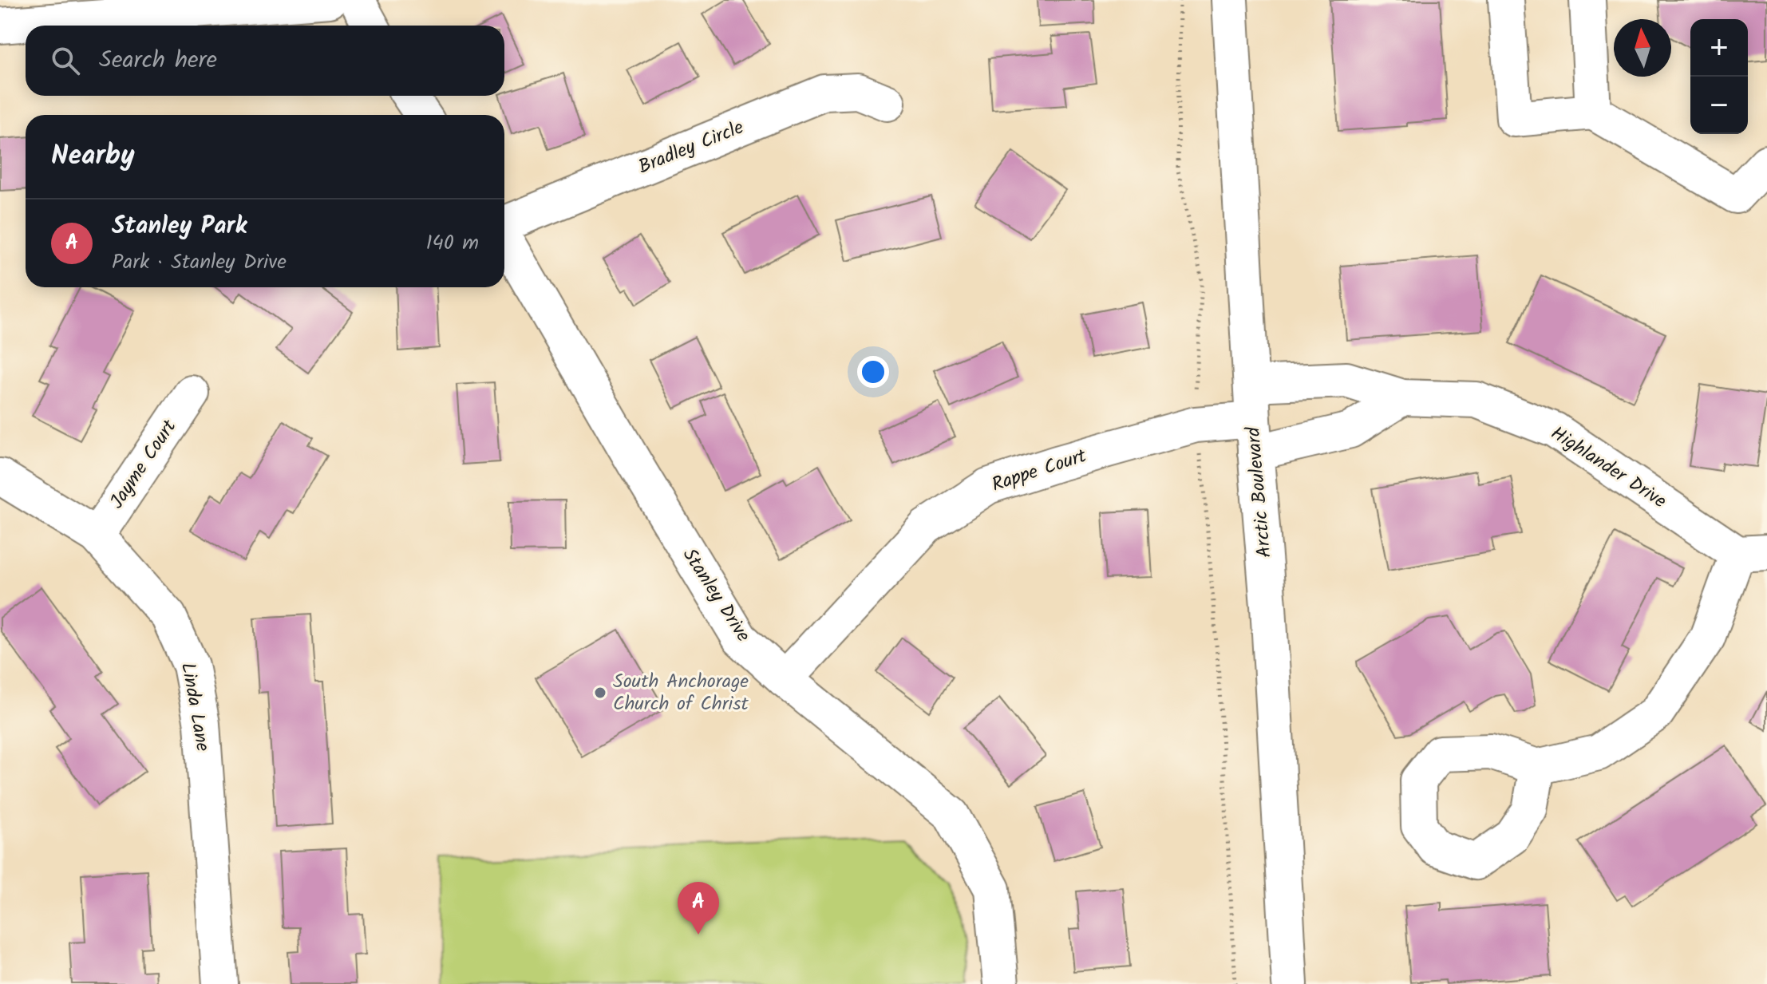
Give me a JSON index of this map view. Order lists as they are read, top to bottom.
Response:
{
  "streets": {
    "street": [
      "Bradley Circle",
      "Jayme Court",
      "Highlander Drive",
      "Rappe Court",
      "Arctic Boulevard",
      "Stanley Drive",
      "Linda Lane"
    ]
  },
  "crossings": [
    ["Jayme Court", "Linda Lane"],
    ["Highlander Drive", "Arctic Boulevard"],
    ["Rappe Court", "Arctic Boulevard"],
    ["Rappe Court", "Stanley Drive"]
  ],
  "places": ["South Anchorage Church of Christ"],
  "north": "top",
  "page": {
    "map_buttons": ["+", "−"],
    "search": "Search here",
    "heading": "Nearby",
    "list": [
      {
        "mark": "A",
        "name": "Stanley Park",
        "note": "Park · Stanley Drive",
        "value": "140 m"
      }
    ],
    "pins": "A"
  }
}
